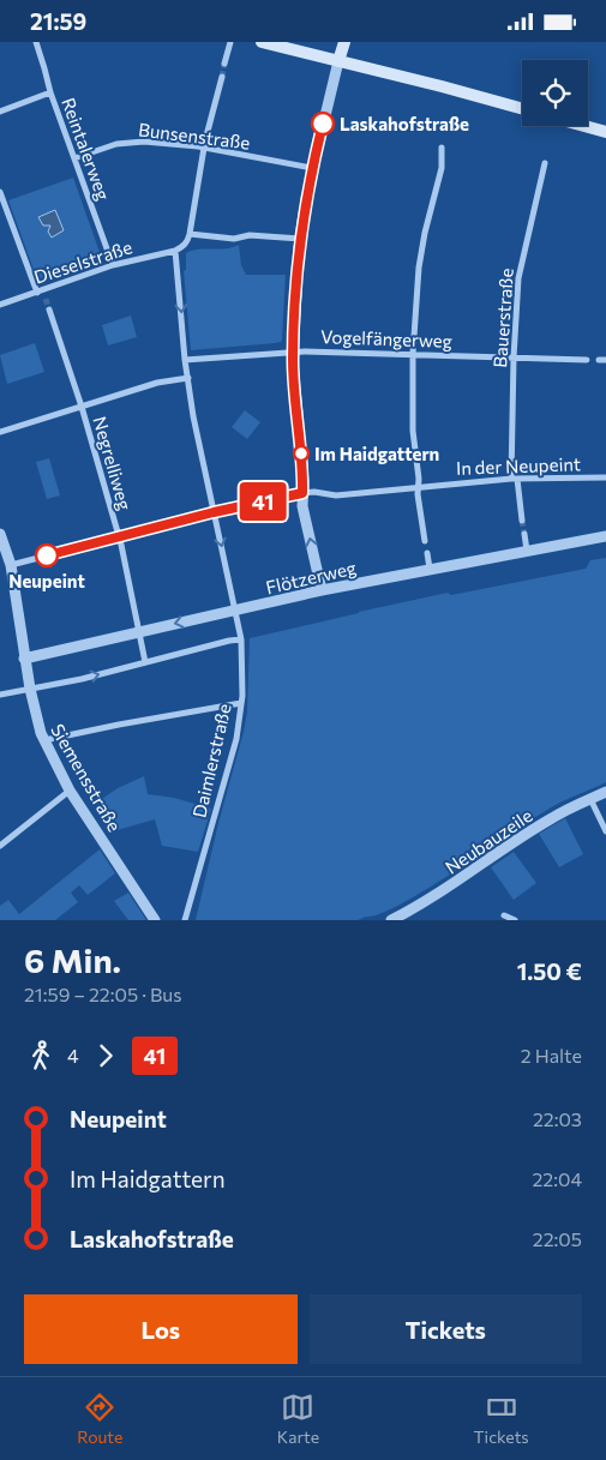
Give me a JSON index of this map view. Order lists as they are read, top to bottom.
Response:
{
  "streets": {
    "street": [
      "Bunsenstraße",
      "Reintalerweg",
      "Dieselstraße",
      "Bauerstraße",
      "Vogelfängerweg",
      "Negrelliweg",
      "In der Neupeint",
      "Flötzerweg",
      "Daimlerstraße",
      "Siemensstraße",
      "Neubauzeile"
    ]
  },
  "crossings": [
    ["Bunsenstraße", "Reintalerweg"],
    ["Reintalerweg", "Dieselstraße"],
    ["Dieselstraße", "Daimlerstraße"],
    ["Bauerstraße", "Vogelfängerweg"],
    ["Bauerstraße", "In der Neupeint"],
    ["Vogelfängerweg", "Daimlerstraße"],
    ["Negrelliweg", "In der Neupeint"],
    ["Negrelliweg", "Flötzerweg"],
    ["In der Neupeint", "Daimlerstraße"],
    ["In der Neupeint", "Siemensstraße"],
    ["Flötzerweg", "Daimlerstraße"],
    ["Flötzerweg", "Siemensstraße"]
  ],
  "places": ["Laskahofstraße", "Im Haidgattern", "Neupeint"],
  "lines": ["bus line 41"],
  "page": {
    "status": "21:59",
    "on_map": "41",
    "heading": ["6 Min.", "21:59 – 22:05 · Bus", "1.50 €"],
    "legs": ["4", "41", "2 Halte"],
    "list": [
      {
        "name": "Neupeint",
        "value": "22:03"
      },
      {
        "name": "Im Haidgattern",
        "value": "22:04"
      },
      {
        "name": "Laskahofstraße",
        "value": "22:05"
      }
    ],
    "buttons": ["Los", "Tickets"],
    "tabs": ["Route", "Karte", "Tickets"]
  }
}
